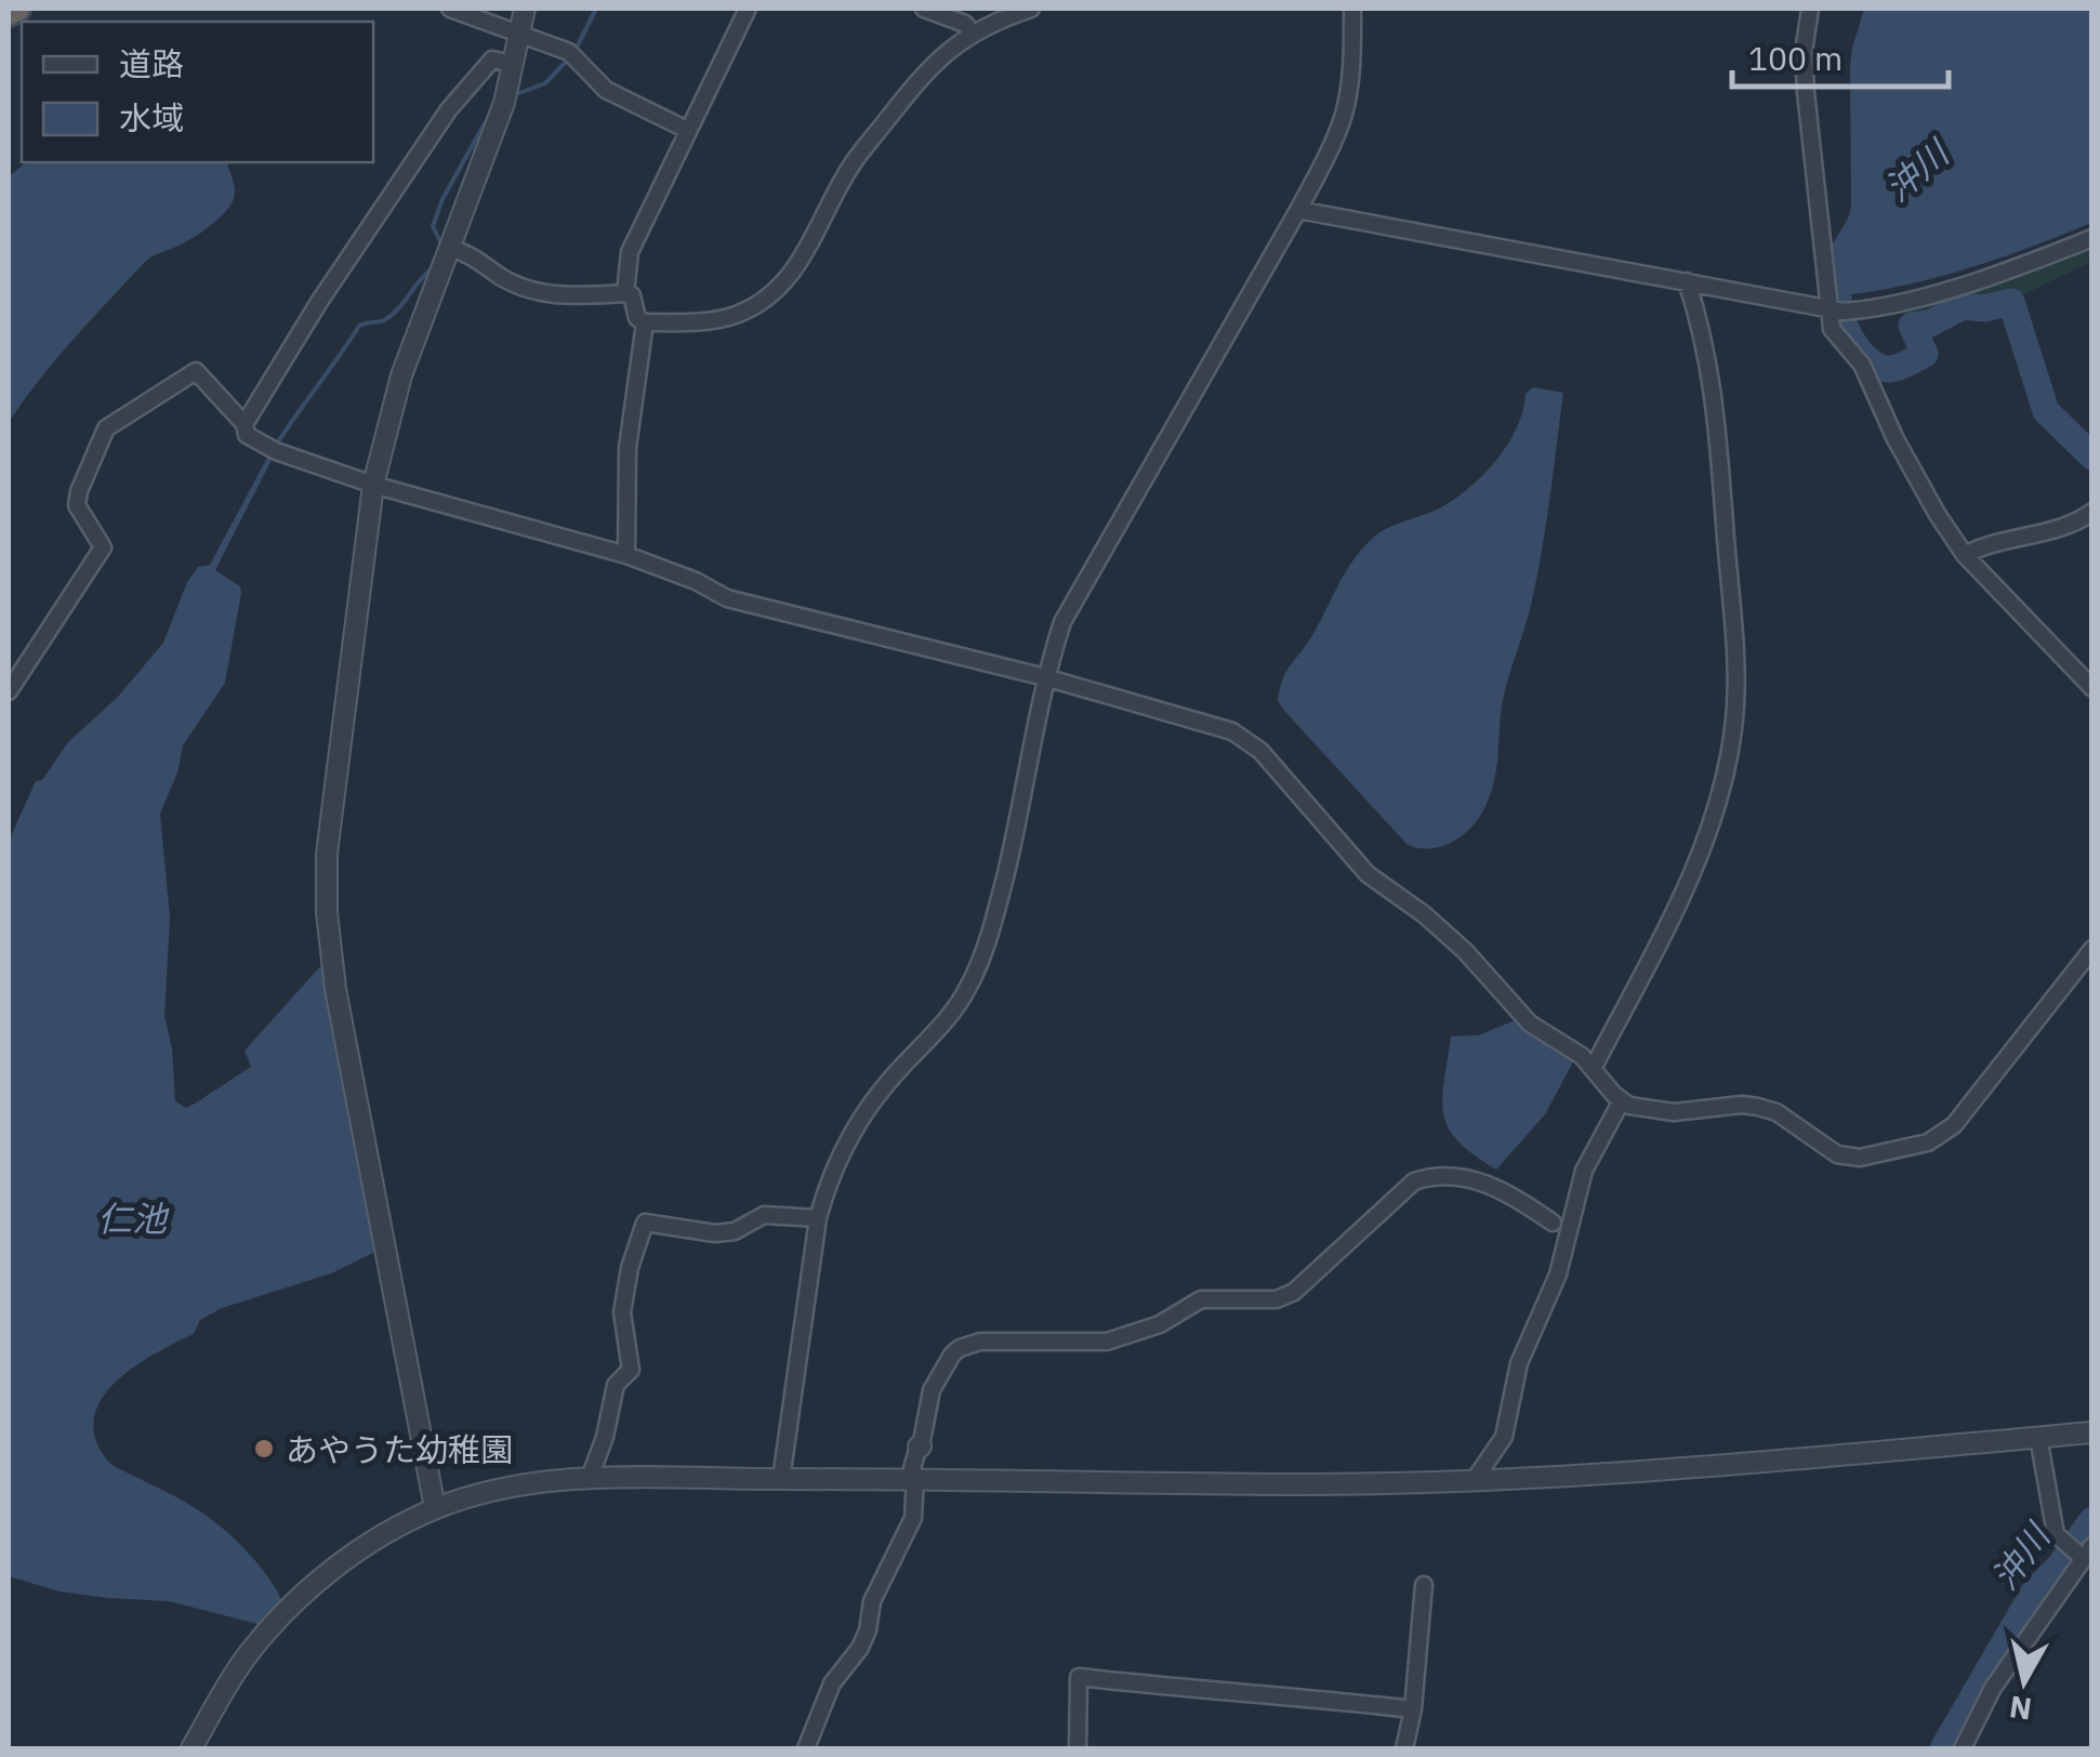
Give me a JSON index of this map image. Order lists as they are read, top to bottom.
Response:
{
  "water": ["沖川", "仁池"],
  "places": ["あやうた幼稚園"],
  "legend": ["道路", "水域"],
  "scale_bar": "100 m",
  "north": "bottom"
}
